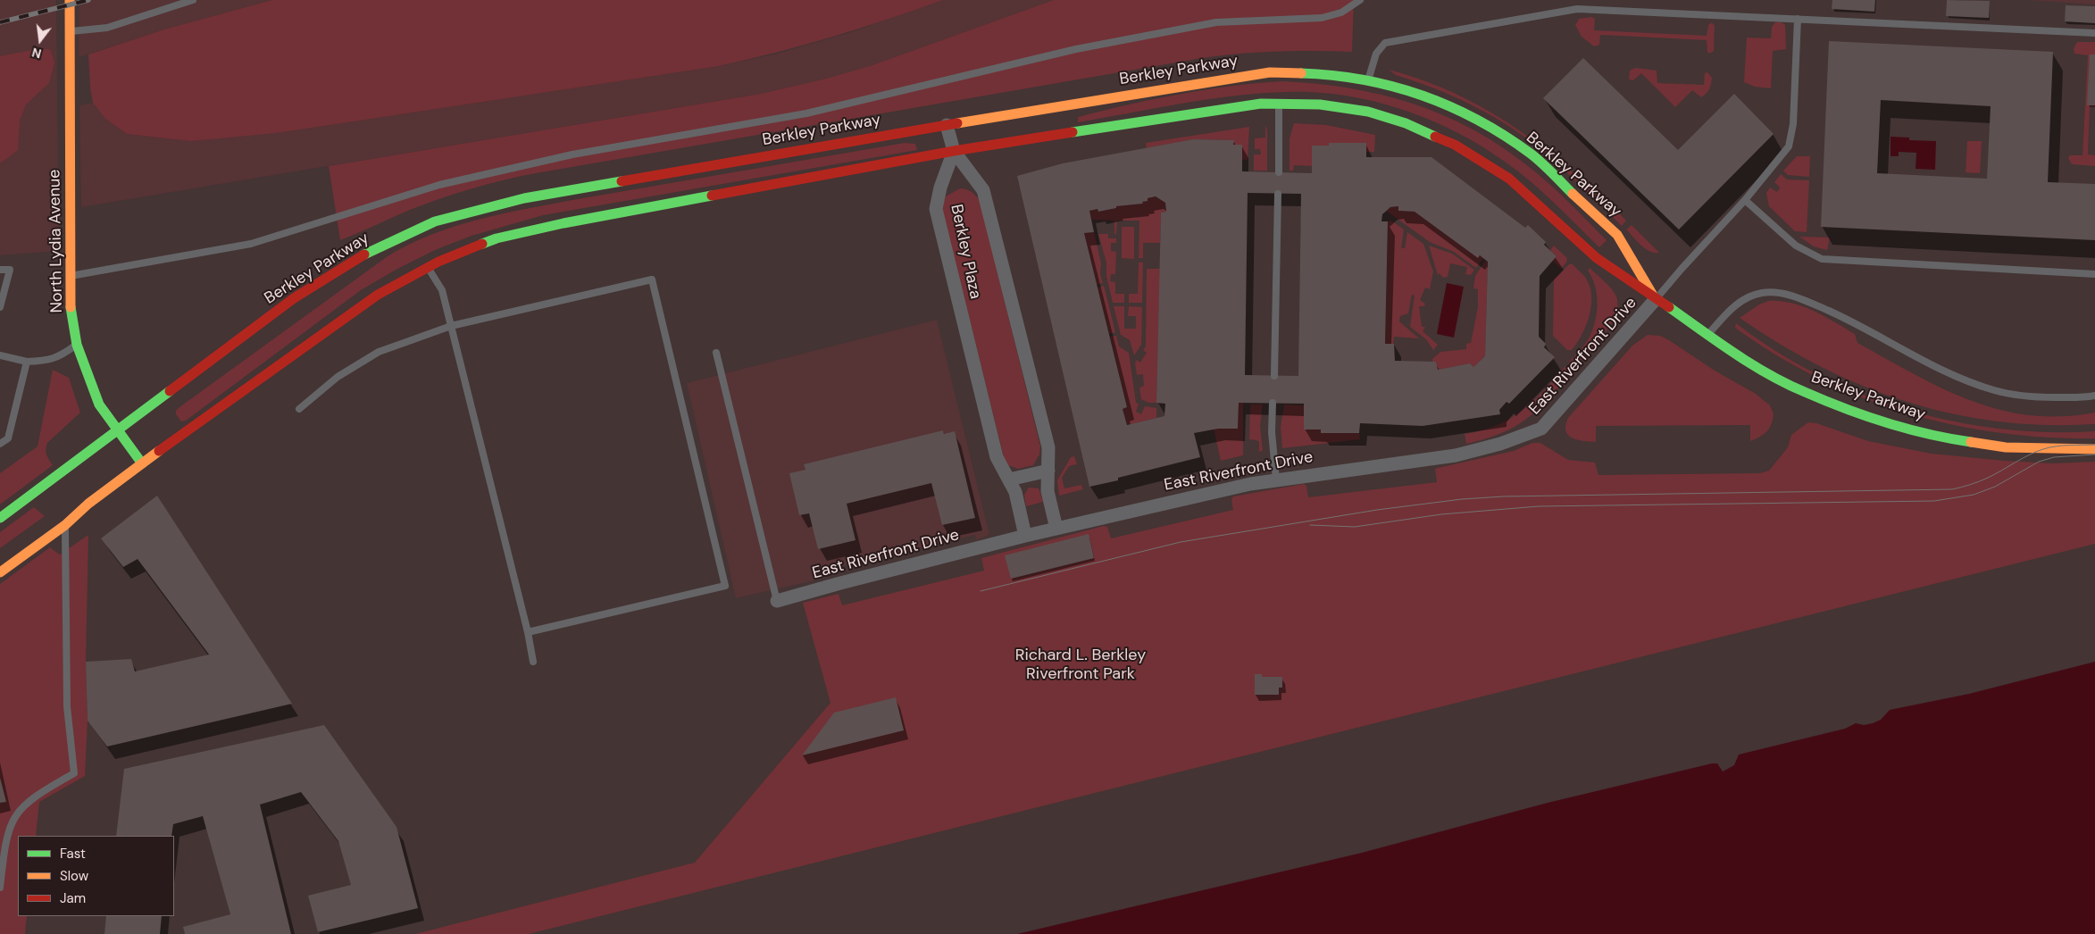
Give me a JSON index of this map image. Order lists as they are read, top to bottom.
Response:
{
  "streets": {
    "main road": ["Berkley Parkway", "North Lydia Avenue"],
    "street": ["Berkley Plaza", "East Riverfront Drive"]
  },
  "crossings": [
    ["Berkley Parkway", "North Lydia Avenue"],
    ["Berkley Parkway", "Berkley Plaza"],
    ["Berkley Parkway", "East Riverfront Drive"],
    ["Berkley Plaza", "East Riverfront Drive"]
  ],
  "parks": ["Richard L. Berkley Riverfront Park"],
  "legend": ["Fast", "Slow", "Jam"],
  "north": "bottom"
}
